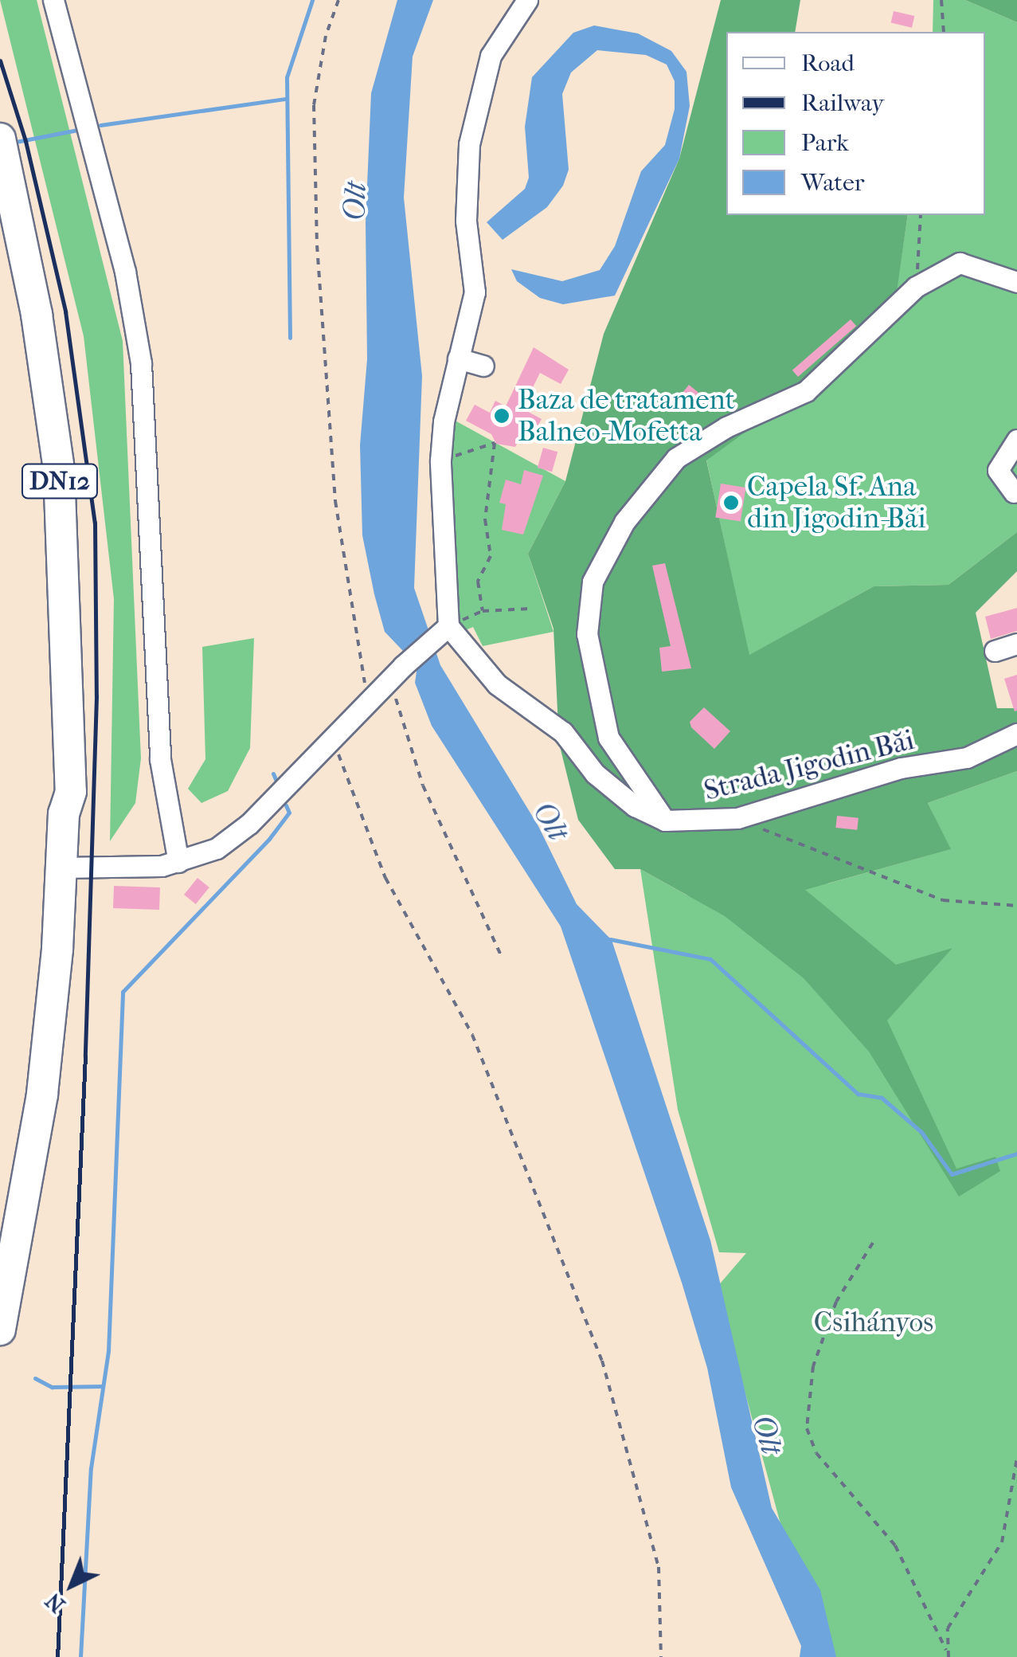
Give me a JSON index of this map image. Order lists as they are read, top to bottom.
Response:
{
  "streets": {
    "highway": ["DN12"],
    "street": ["Strada Jigodin Băi"]
  },
  "water": ["Olt"],
  "parks": ["Csihányos"],
  "places": ["Baza de tratament Balneo-Mofetta", "Capela Sf. Ana din Jigodin-Băi"],
  "legend": [
    "Road",
    "Railway",
    "Park",
    "Water"
  ],
  "north": "bottom left"
}
